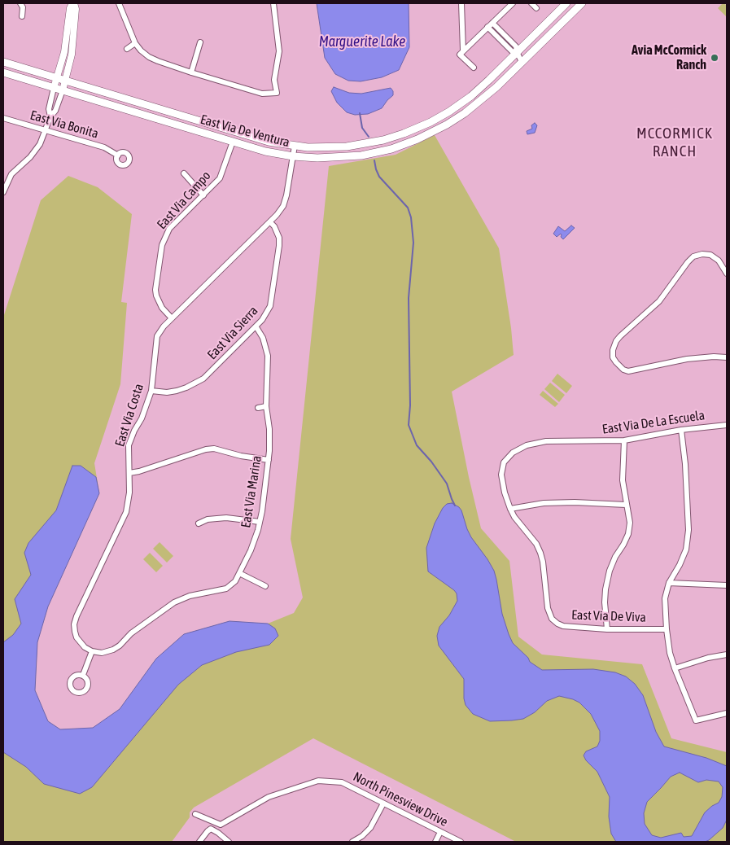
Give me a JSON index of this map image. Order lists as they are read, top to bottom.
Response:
{
  "streets": {
    "main road": ["East Via De Ventura"],
    "street": [
      "East Via Bonita",
      "East Via Campo",
      "East Via Sierra",
      "East Via Costa",
      "East Via De La Escuela",
      "East Via Marina",
      "East Via De Viva",
      "North Pinesview Drive"
    ]
  },
  "crossings": [
    ["East Via De Ventura", "East Via Campo"],
    ["East Via De Ventura", "East Via Costa"],
    ["East Via Campo", "East Via Costa"],
    ["East Via Sierra", "East Via Costa"],
    ["East Via Sierra", "East Via Marina"],
    ["East Via Costa", "East Via Marina"],
    ["East Via De La Escuela", "East Via De Viva"]
  ],
  "districts": ["MCCORMICK RANCH"],
  "water": ["Marguerite Lake"],
  "places": ["Avia McCormick Ranch"]
}
